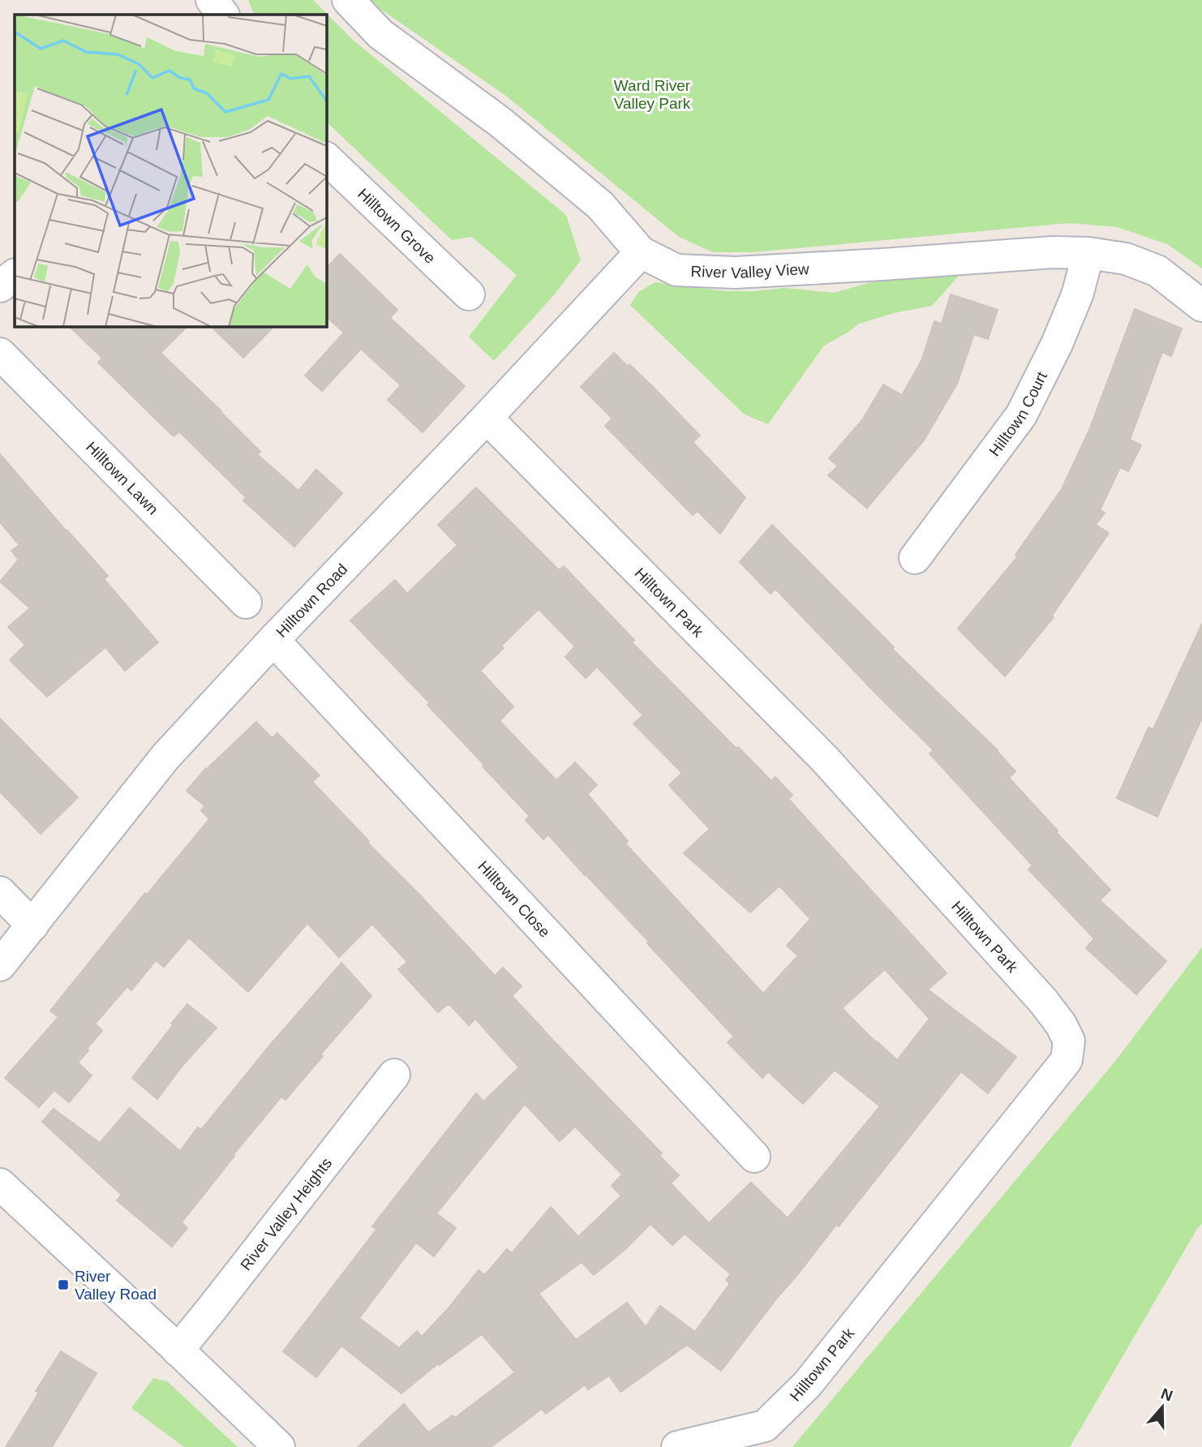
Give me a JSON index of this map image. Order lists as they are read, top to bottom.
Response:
{
  "streets": {
    "street": [
      "Hilltown Grove",
      "River Valley View",
      "Hilltown Court",
      "Hilltown Lawn",
      "Hilltown Road",
      "Hilltown Park",
      "Hilltown Close",
      "River Valley Heights"
    ]
  },
  "crossings": [
    ["River Valley View", "Hilltown Court"],
    ["River Valley View", "Hilltown Road"],
    ["Hilltown Road", "Hilltown Park"],
    ["Hilltown Road", "Hilltown Close"]
  ],
  "parks": ["Ward River Valley Park"],
  "places": {
    "transit": ["River Valley Road"]
  },
  "north": "top"
}
